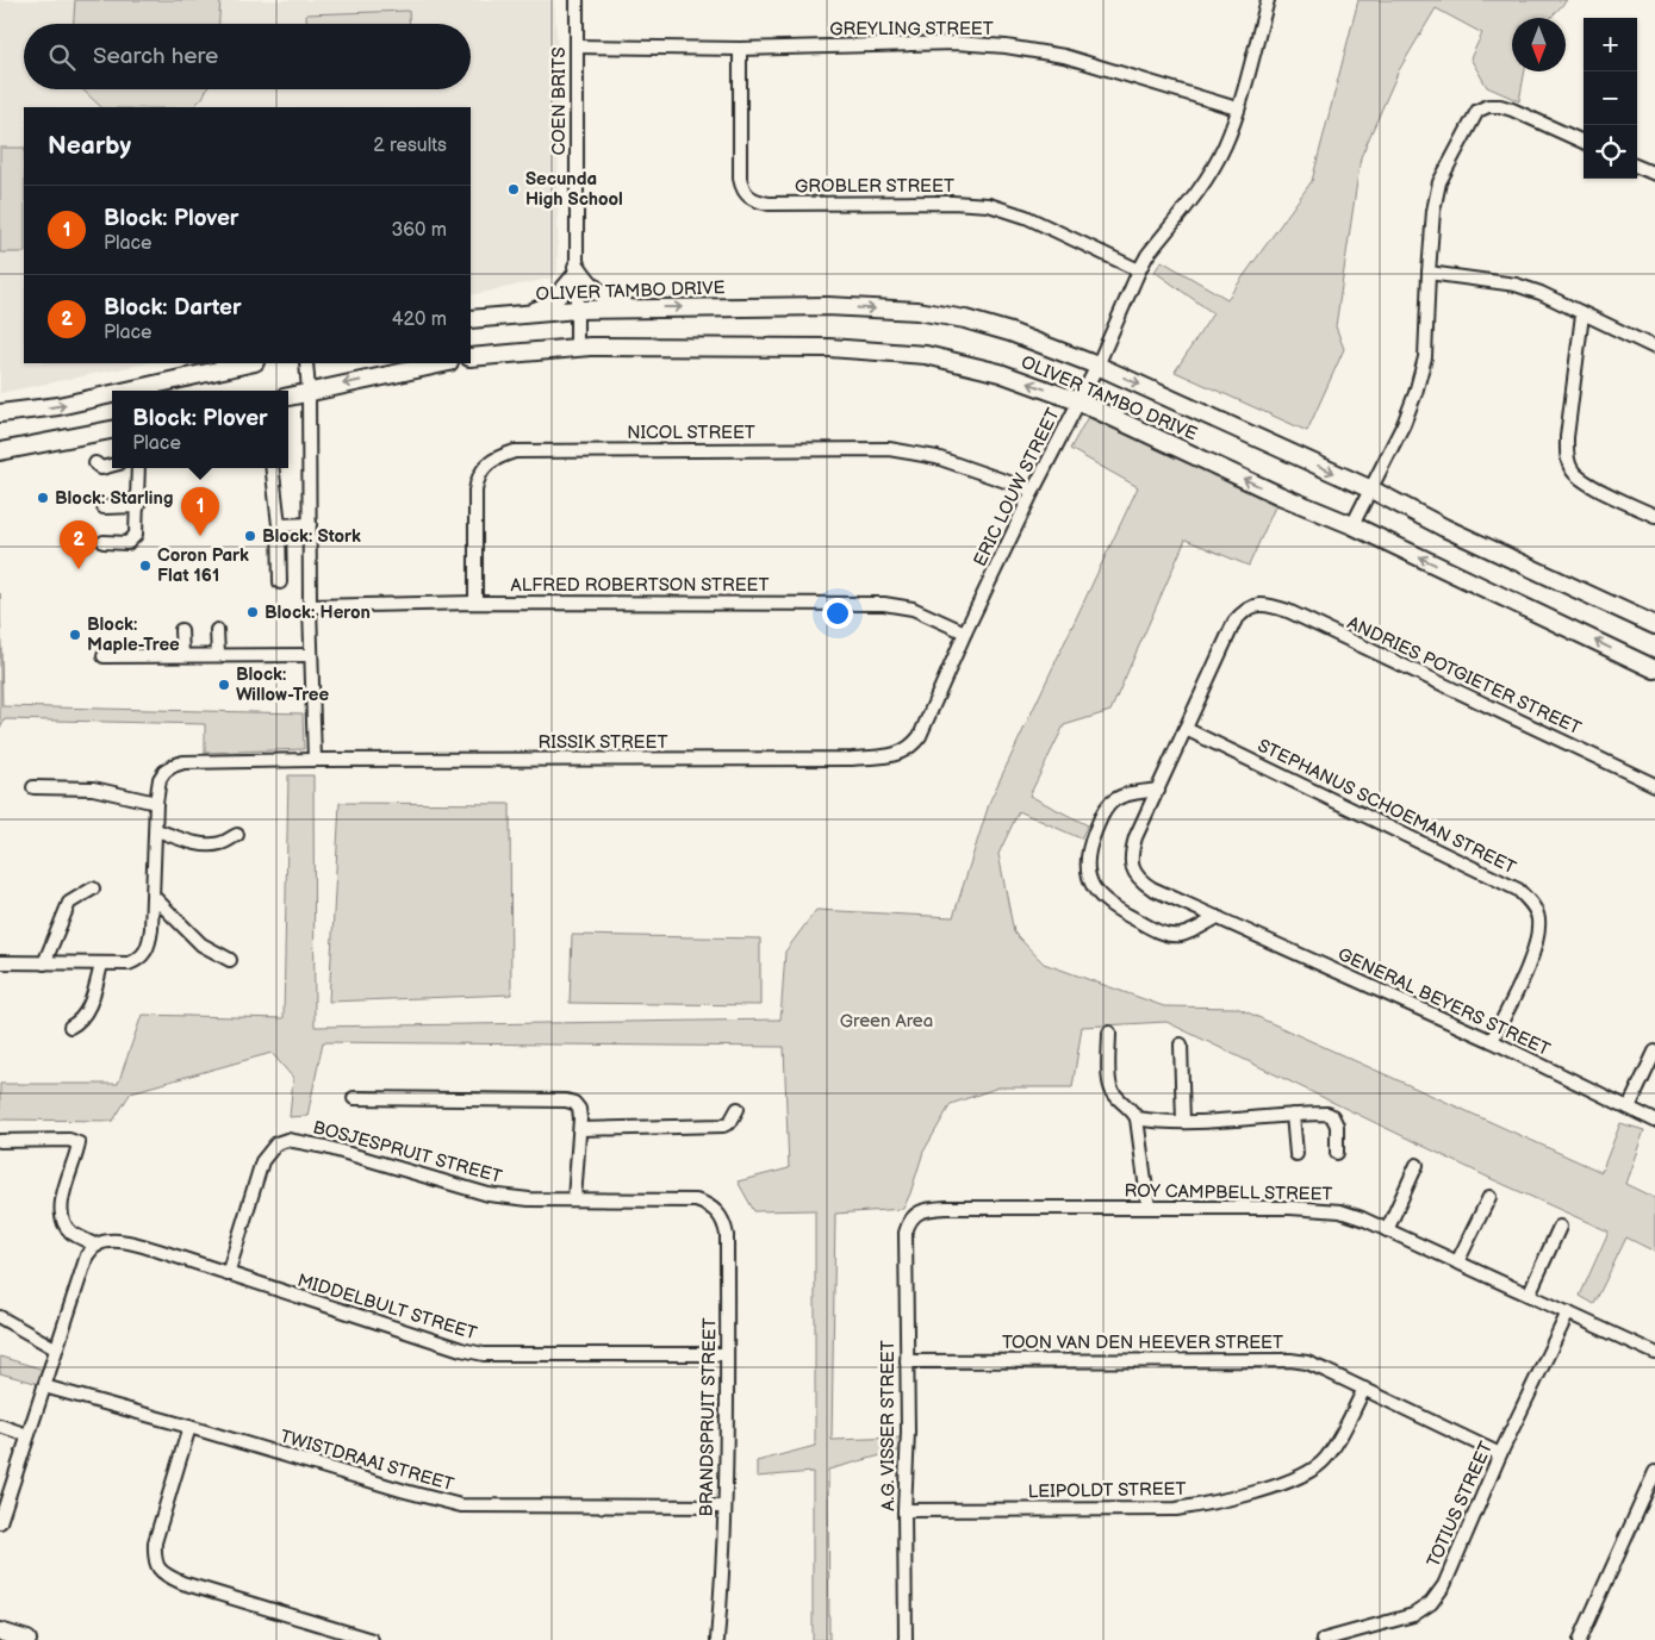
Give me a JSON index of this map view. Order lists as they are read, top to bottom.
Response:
{
  "streets": {
    "street": [
      "GREYLING STREET",
      "COEN BRITS",
      "GROBLER STREET",
      "OLIVER TAMBO DRIVE",
      "NICOL STREET",
      "ERIC LOUW STREET",
      "ALFRED ROBERTSON STREET",
      "ANDRIES POTGIETER STREET",
      "RISSIK STREET",
      "STEPHANUS SCHOEMAN STREET",
      "GENERAL BEYERS STREET",
      "BOSJESPRUIT STREET",
      "ROY CAMPBELL STREET",
      "MIDDELBULT STREET",
      "TOON VAN DEN HEEVER STREET",
      "BRANDSPRUIT STREET",
      "A.G. VISSER STREET",
      "TWISTDRAAI STREET",
      "LEIPOLDT STREET",
      "TOTIUS STREET"
    ]
  },
  "crossings": [
    ["GREYLING STREET", "COEN BRITS"],
    ["GREYLING STREET", "GROBLER STREET"],
    ["GREYLING STREET", "ERIC LOUW STREET"],
    ["COEN BRITS", "OLIVER TAMBO DRIVE"],
    ["GROBLER STREET", "ERIC LOUW STREET"],
    ["OLIVER TAMBO DRIVE", "ERIC LOUW STREET"],
    ["NICOL STREET", "ERIC LOUW STREET"],
    ["NICOL STREET", "ALFRED ROBERTSON STREET"],
    ["ERIC LOUW STREET", "ALFRED ROBERTSON STREET"],
    ["ERIC LOUW STREET", "RISSIK STREET"],
    ["ANDRIES POTGIETER STREET", "STEPHANUS SCHOEMAN STREET"],
    ["STEPHANUS SCHOEMAN STREET", "GENERAL BEYERS STREET"],
    ["BOSJESPRUIT STREET", "MIDDELBULT STREET"],
    ["BOSJESPRUIT STREET", "BRANDSPRUIT STREET"],
    ["ROY CAMPBELL STREET", "A.G. VISSER STREET"],
    ["ROY CAMPBELL STREET", "TOTIUS STREET"],
    ["MIDDELBULT STREET", "BRANDSPRUIT STREET"],
    ["TOON VAN DEN HEEVER STREET", "A.G. VISSER STREET"],
    ["TOON VAN DEN HEEVER STREET", "LEIPOLDT STREET"],
    ["TOON VAN DEN HEEVER STREET", "TOTIUS STREET"],
    ["BRANDSPRUIT STREET", "TWISTDRAAI STREET"],
    ["A.G. VISSER STREET", "LEIPOLDT STREET"]
  ],
  "parks": ["Green Area"],
  "places": [
    "Secunda High School",
    "Block: Starling",
    "Block: Stork",
    "Coron Park Flat 161",
    "Block: Heron",
    "Block: Maple-Tree",
    "Block: Willow-Tree"
  ],
  "north": "bottom",
  "page": {
    "map_buttons": ["+", "−"],
    "search": "Search here",
    "heading": ["Nearby", "2 results"],
    "list": [
      {
        "mark": "1",
        "name": "Block: Plover",
        "note": "Place",
        "value": "360 m"
      },
      {
        "mark": "2",
        "name": "Block: Darter",
        "note": "Place",
        "value": "420 m"
      }
    ],
    "popup": ["Block: Plover", "Place"],
    "pins": ["1", "2"]
  }
}
